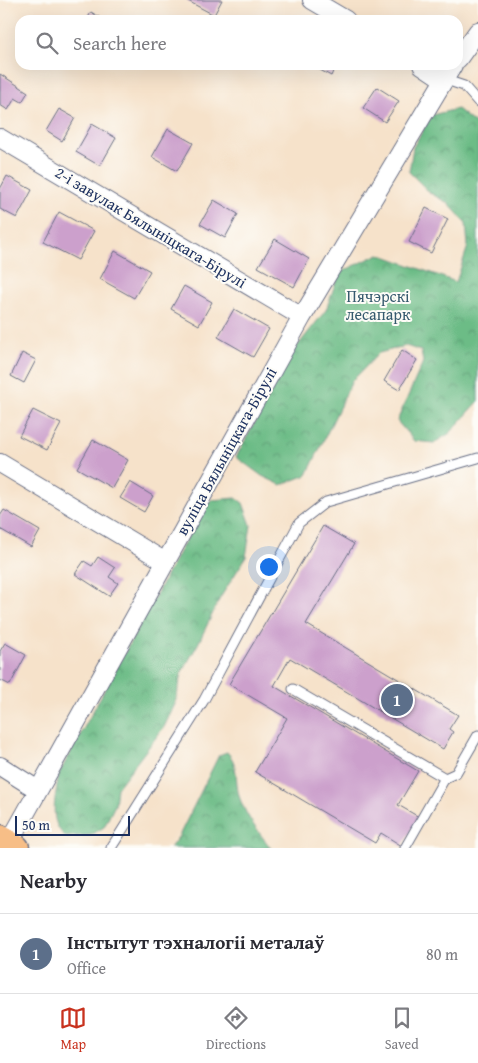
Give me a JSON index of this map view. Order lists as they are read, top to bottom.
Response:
{
  "streets": {
    "street": ["2-і завулак Бялыніцкага-Бірулі", "вуліца Бялыніцкага-Бірулі"]
  },
  "crossings": [
    ["2-і завулак Бялыніцкага-Бірулі", "вуліца Бялыніцкага-Бірулі"]
  ],
  "parks": ["Пячэрскі лесапарк"],
  "scale_bar": "50 m",
  "page": {
    "search": "Search here",
    "pins": "1",
    "scale": "50 m",
    "heading": "Nearby",
    "list": [
      {
        "mark": "1",
        "name": "Інстытут тэхналогіі металаў",
        "note": "Office",
        "value": "80 m"
      }
    ],
    "nav": ["Map", "Directions", "Saved"]
  }
}
